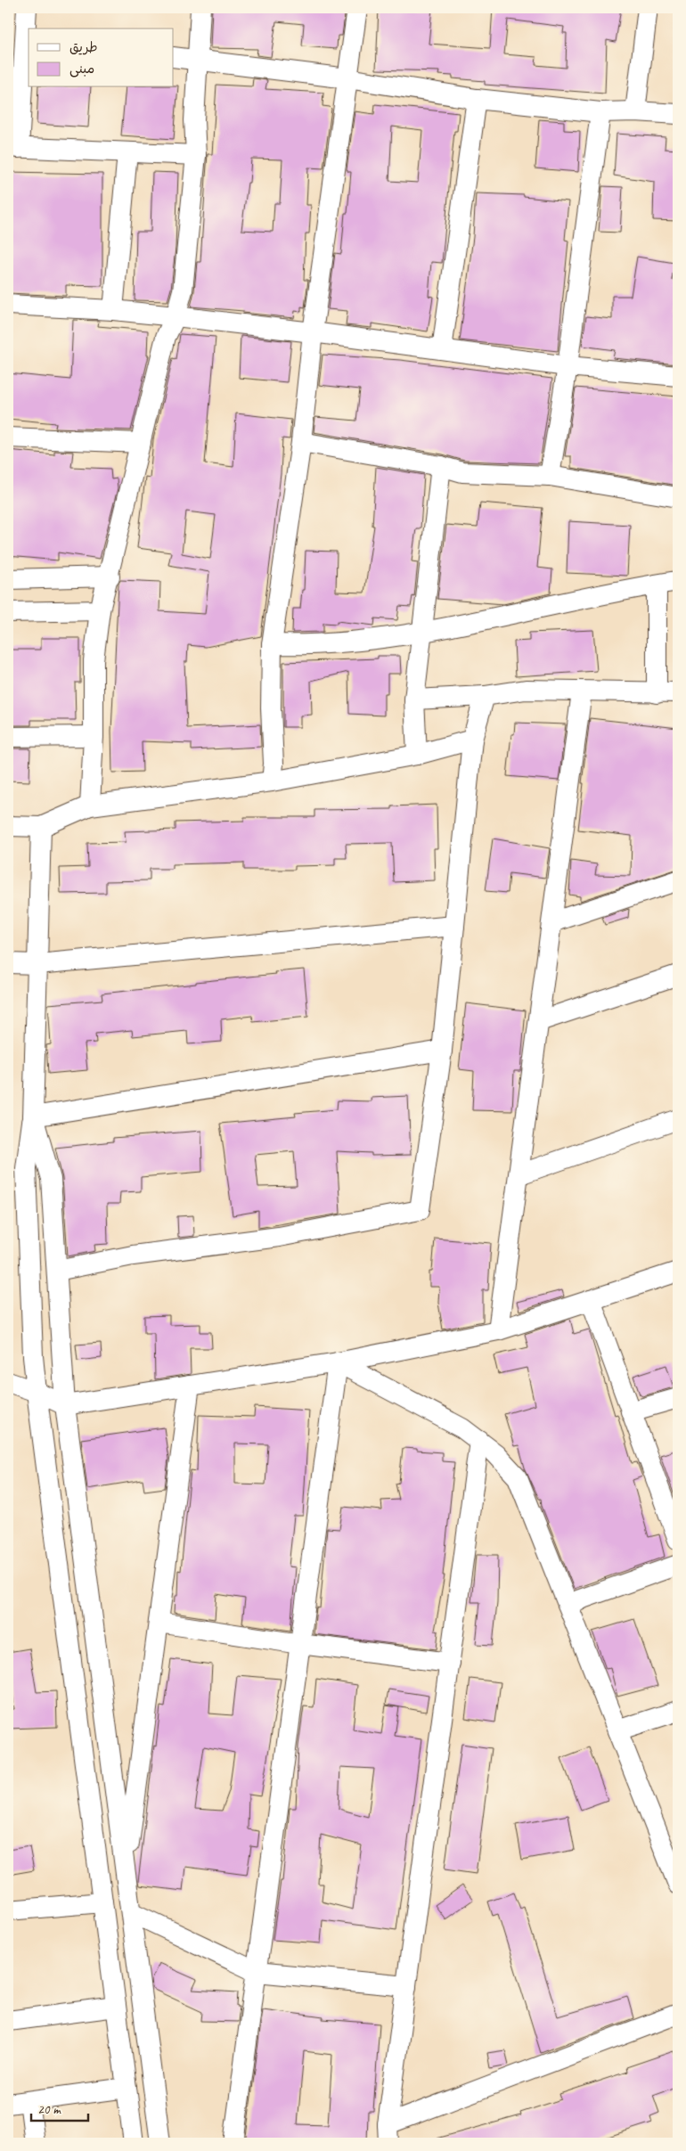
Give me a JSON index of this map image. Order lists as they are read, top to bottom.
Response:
{
  "legend": ["طريق", "مبنى"],
  "scale_bar": "20 m"
}
